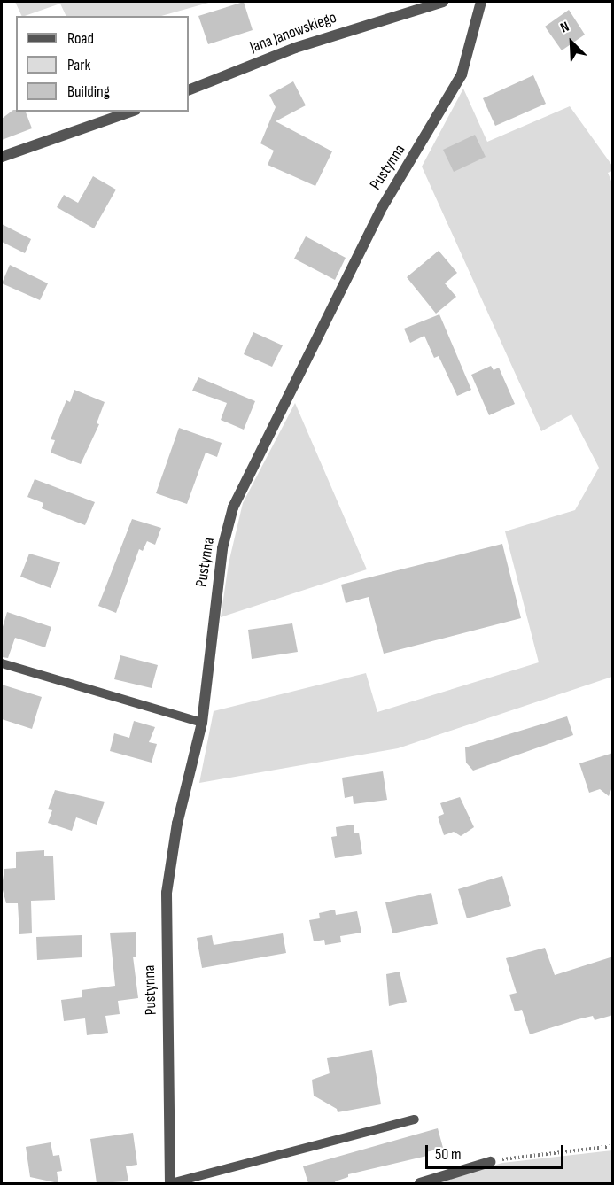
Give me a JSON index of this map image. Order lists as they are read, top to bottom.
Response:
{
  "streets": {
    "street": ["Jana Janowskiego", "Pustynna"]
  },
  "legend": ["Road", "Park", "Building"],
  "scale_bar": "50 m",
  "north": "top left"
}
